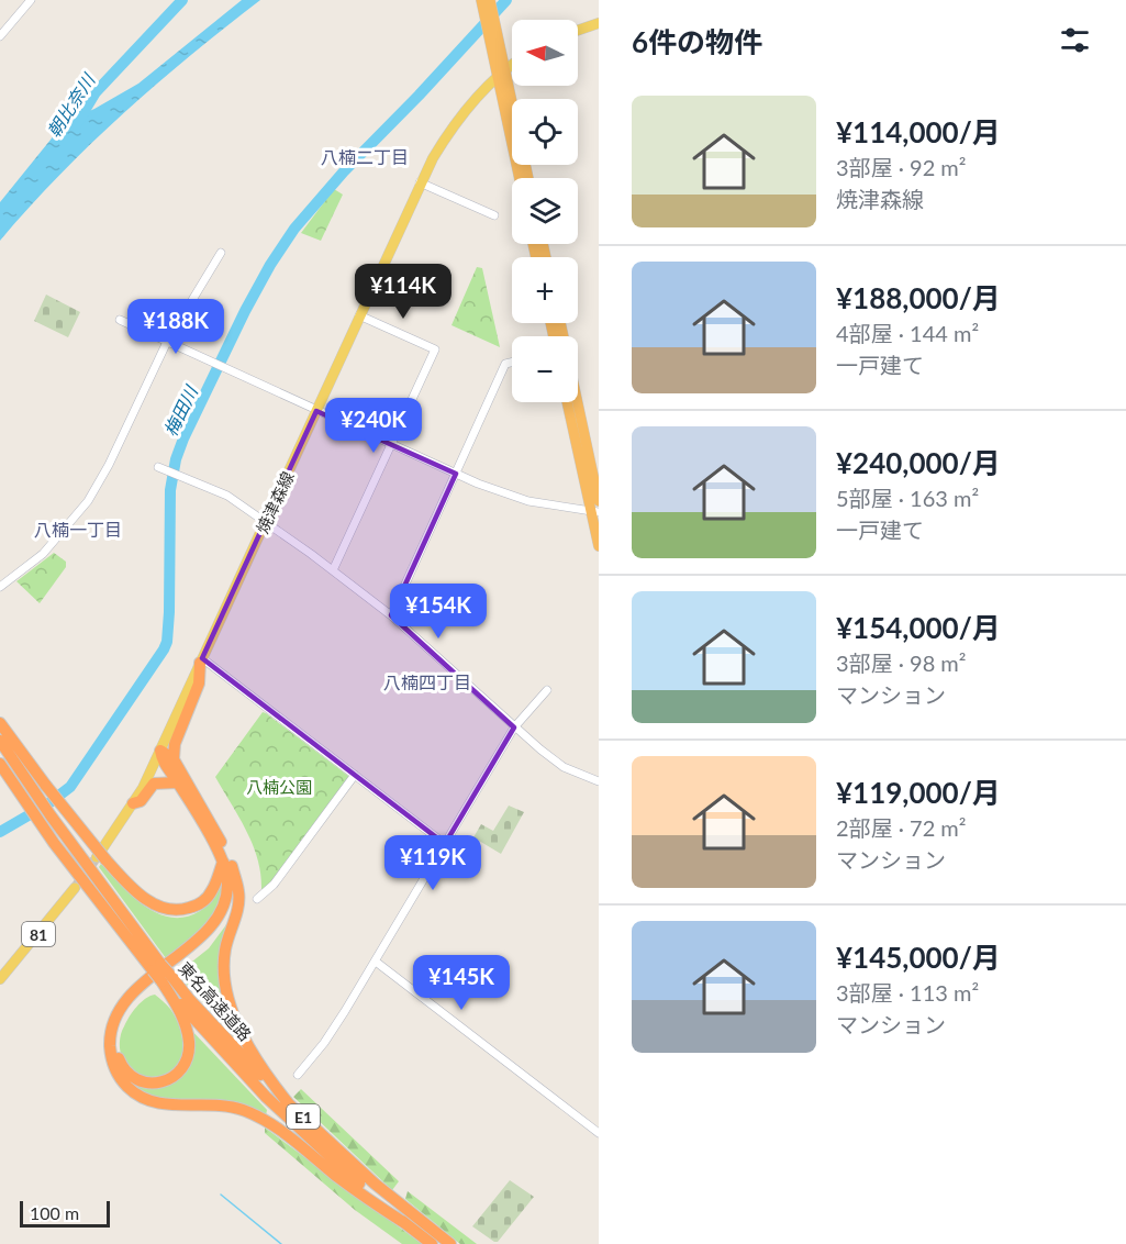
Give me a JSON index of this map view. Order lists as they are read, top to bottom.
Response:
{
  "streets": {
    "highway": ["東名高速道路", "E1"],
    "main road": ["焼津森線", "81"]
  },
  "districts": ["八楠二丁目", "八楠一丁目", "八楠四丁目"],
  "water": ["朝比奈川", "梅田川"],
  "parks": ["八楠公園"],
  "scale_bar": "100 m",
  "north": "left",
  "page": {
    "heading": "6件の物件",
    "map_buttons": ["+", "−"],
    "list": [
      {
        "name": "¥114,000/月",
        "note": "3部屋 · 92 m² · 焼津森線"
      },
      {
        "name": "¥188,000/月",
        "note": "4部屋 · 144 m² · 一戸建て"
      },
      {
        "name": "¥240,000/月",
        "note": "5部屋 · 163 m² · 一戸建て"
      },
      {
        "name": "¥154,000/月",
        "note": "3部屋 · 98 m² · マンション"
      },
      {
        "name": "¥119,000/月",
        "note": "2部屋 · 72 m² · マンション"
      },
      {
        "name": "¥145,000/月",
        "note": "3部屋 · 113 m² · マンション"
      }
    ],
    "price": [
      "¥114K",
      "¥188K",
      "¥240K",
      "¥154K",
      "¥119K",
      "¥145K"
    ],
    "scale": "100 m"
  }
}
